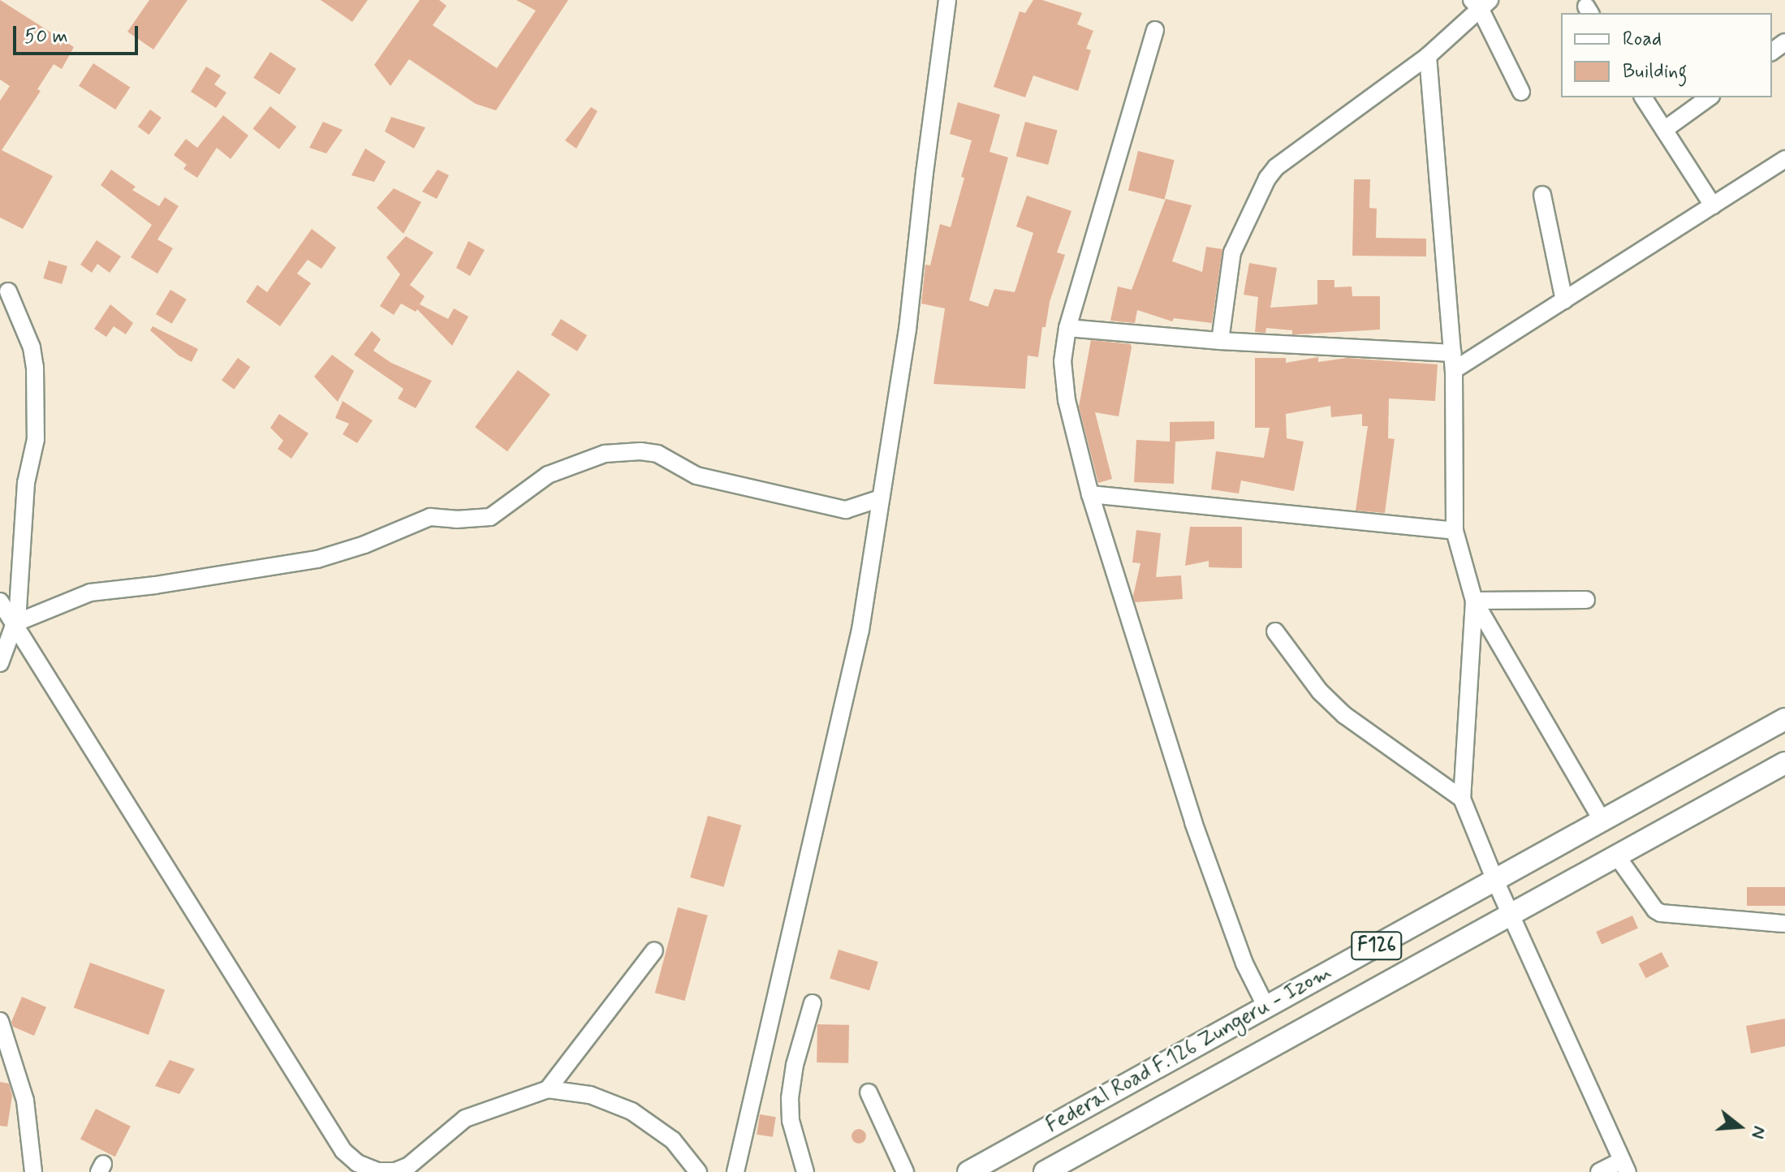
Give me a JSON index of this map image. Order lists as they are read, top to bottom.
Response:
{
  "streets": {
    "main road": ["F126", "Federal Road F.126 Zungeru - Izom"]
  },
  "legend": ["Road", "Building"],
  "scale_bar": "50 m",
  "north": "right"
}
